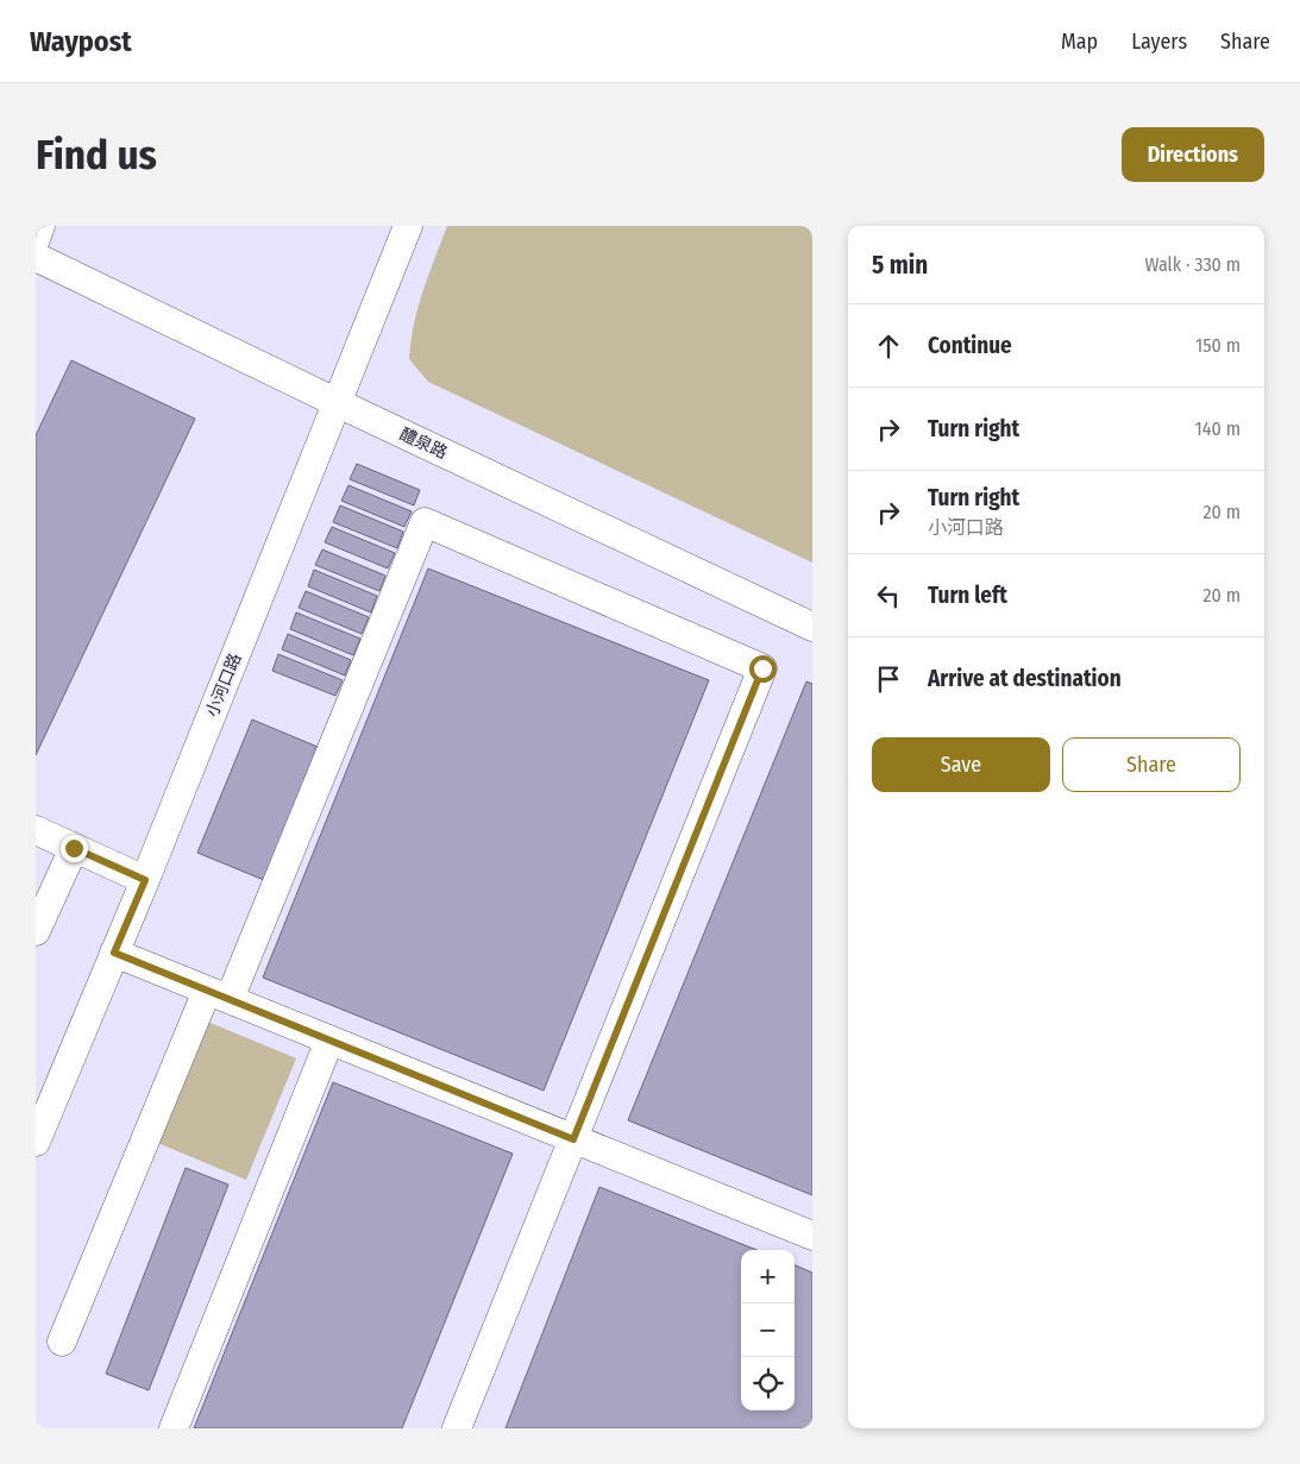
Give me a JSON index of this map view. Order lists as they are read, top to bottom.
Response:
{
  "streets": {
    "street": ["醴泉路", "小河口路"]
  },
  "crossings": [
    ["醴泉路", "小河口路"]
  ],
  "page": {
    "header": "Waypost",
    "nav": ["Map", "Layers", "Share"],
    "buttons": [
      "Directions",
      ["Save", "Share"]
    ],
    "title": "Find us",
    "heading": ["5 min", "Walk · 330 m"],
    "list": [
      ["Continue", "150 m"],
      ["Turn right", "140 m"],
      ["Turn right", "小河口路", "20 m"],
      ["Turn left", "20 m"],
      "Arrive at destination"
    ],
    "map_buttons": ["+", "−"]
  }
}
